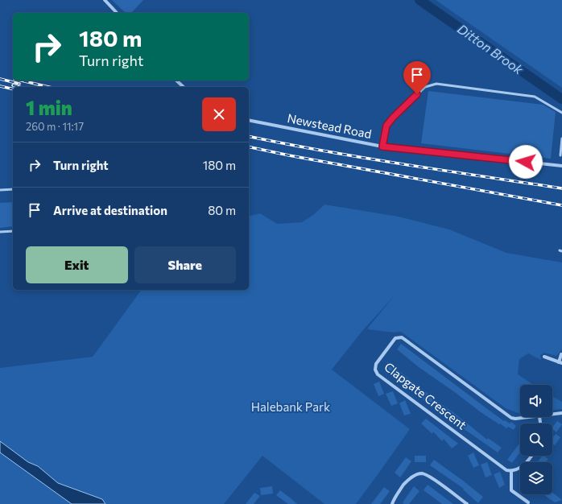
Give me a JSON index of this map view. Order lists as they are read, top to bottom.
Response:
{
  "streets": {
    "street": ["Newstead Road", "Clapgate Crescent"]
  },
  "water": ["Ditton Brook"],
  "parks": ["Halebank Park"],
  "page": {
    "turn": ["180 m", "Turn right"],
    "heading": ["1 min", "260 m · 11:17"],
    "list": [
      {
        "name": "Turn right",
        "value": "180 m"
      },
      {
        "name": "Arrive at destination",
        "value": "80 m"
      }
    ],
    "buttons": ["Exit", "Share"]
  }
}
